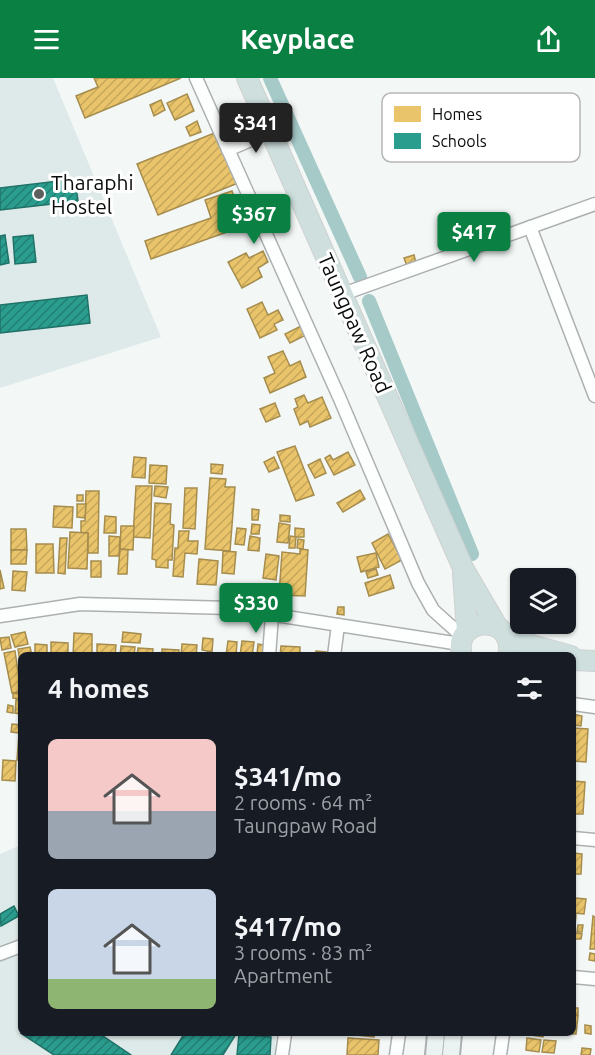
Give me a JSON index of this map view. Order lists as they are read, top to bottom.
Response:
{
  "streets": {
    "highway": ["Taungpaw Road"]
  },
  "places": ["Tharaphi Hostel"],
  "legend": ["Homes", "Schools"],
  "page": {
    "header": "Keyplace",
    "price": [
      "$341",
      "$367",
      "$417",
      "$330"
    ],
    "heading": "4 homes",
    "list": [
      {
        "name": "$341/mo",
        "note": "2 rooms · 64 m² · Taungpaw Road"
      },
      {
        "name": "$417/mo",
        "note": "3 rooms · 83 m² · Apartment"
      }
    ]
  }
}
